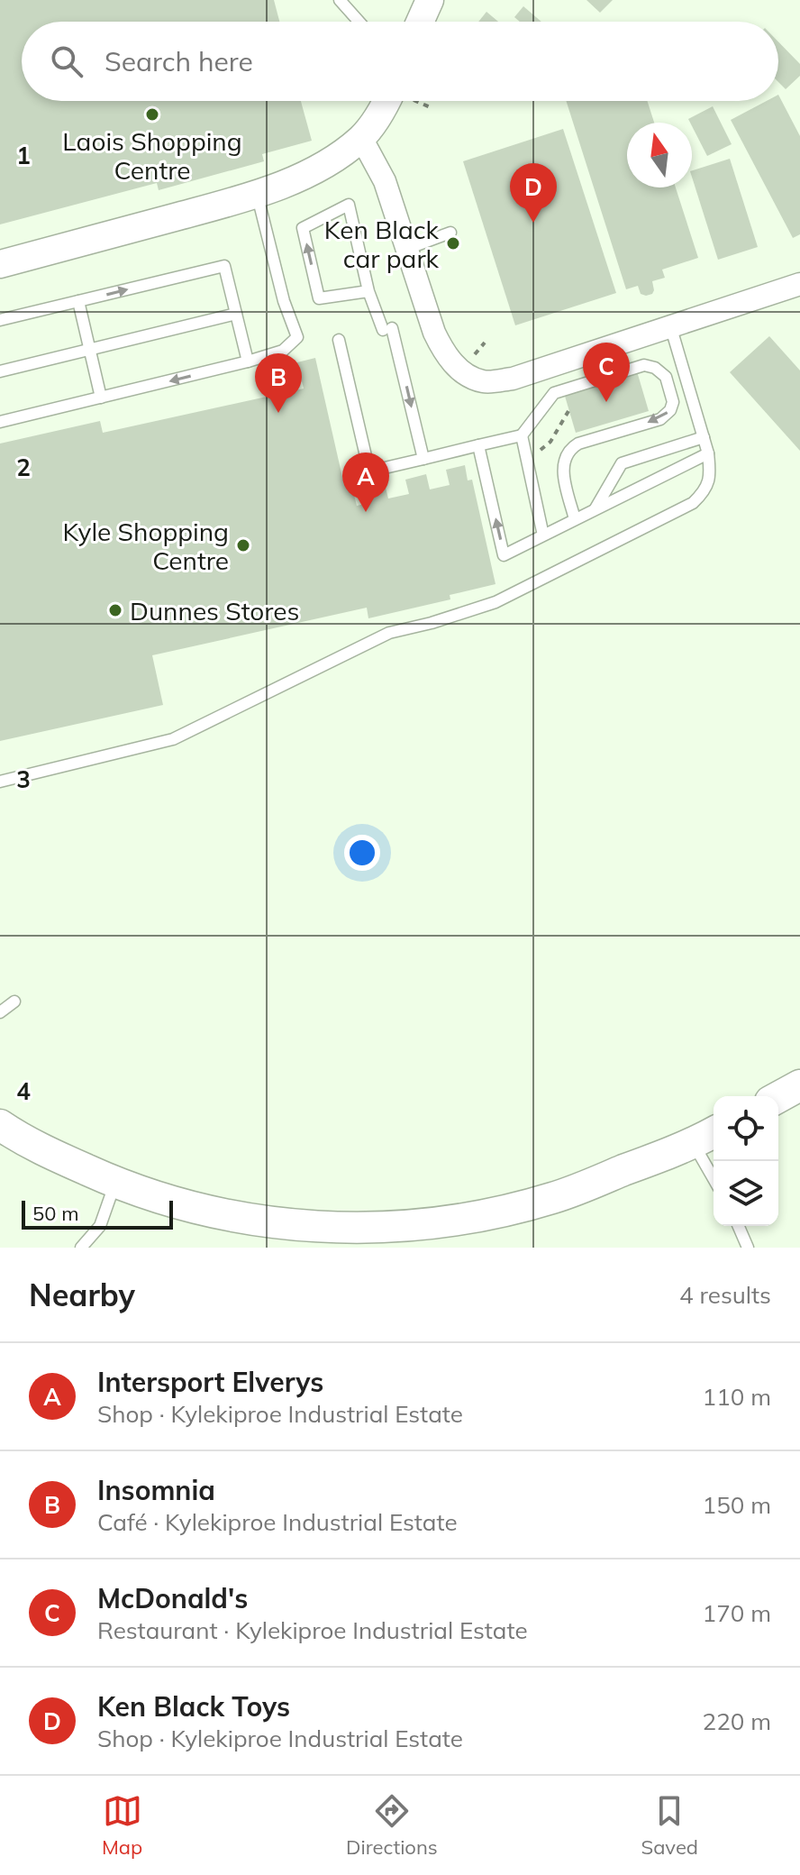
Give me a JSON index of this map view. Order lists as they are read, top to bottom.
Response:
{
  "places": [
    "Laois Shopping Centre",
    "Ken Black car park",
    "Kyle Shopping Centre",
    "Dunnes Stores"
  ],
  "scale_bar": "50 m",
  "north": "top",
  "page": {
    "search": "Search here",
    "pins": [
      "D",
      "C",
      "B",
      "A"
    ],
    "scale": "50 m",
    "heading": ["Nearby", "4 results"],
    "list": [
      {
        "mark": "A",
        "name": "Intersport Elverys",
        "note": "Shop · Kylekiproe Industrial Estate",
        "value": "110 m"
      },
      {
        "mark": "B",
        "name": "Insomnia",
        "note": "Café · Kylekiproe Industrial Estate",
        "value": "150 m"
      },
      {
        "mark": "C",
        "name": "McDonald's",
        "note": "Restaurant · Kylekiproe Industrial Estate",
        "value": "170 m"
      },
      {
        "mark": "D",
        "name": "Ken Black Toys",
        "note": "Shop · Kylekiproe Industrial Estate",
        "value": "220 m"
      }
    ],
    "nav": ["Map", "Directions", "Saved"]
  },
  "grid": {
    "rows": [
      "1",
      "2",
      "3",
      "4"
    ]
  }
}
